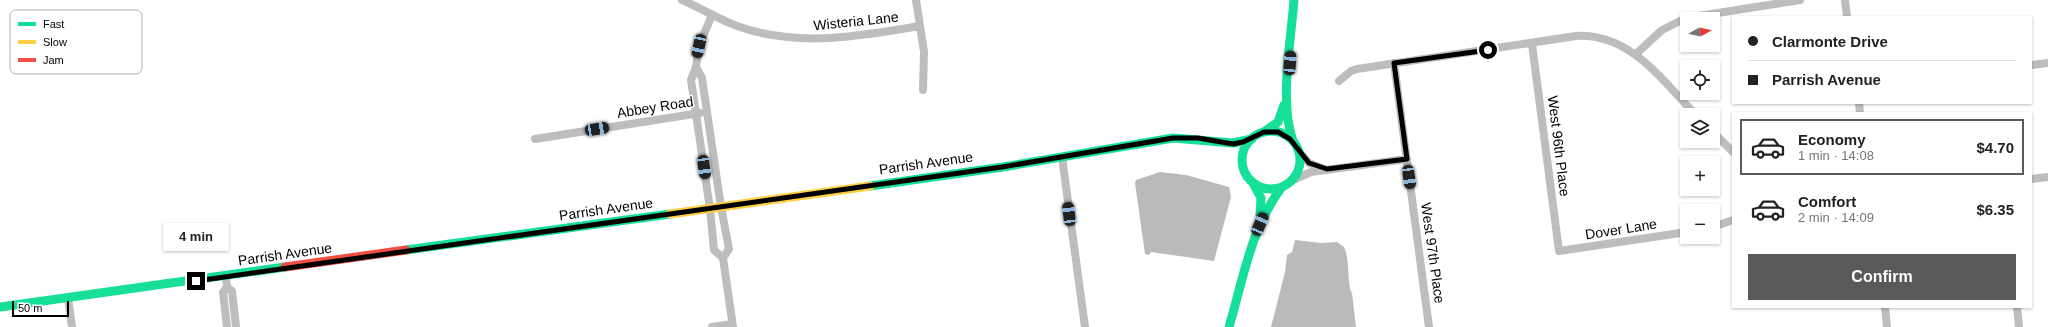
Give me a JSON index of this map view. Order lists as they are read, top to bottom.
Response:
{
  "streets": {
    "street": [
      "Wisteria Lane",
      "Abbey Road",
      "West 96th Place",
      "Parrish Avenue",
      "Dover Lane",
      "West 97th Place"
    ]
  },
  "crossings": [
    ["West 96th Place", "Dover Lane"]
  ],
  "legend": ["Fast", "Slow", "Jam"],
  "scale_bar": "50 m",
  "north": "right",
  "page": {
    "map_buttons": ["+", "−"],
    "banner": ["Clarmonte Drive", "Parrish Avenue"],
    "list": [
      {
        "name": "Economy",
        "note": "1 min · 14:08",
        "value": "$4.70"
      },
      {
        "name": "Comfort",
        "note": "2 min · 14:09",
        "value": "$6.35"
      }
    ],
    "bubble": "4 min",
    "buttons": "Confirm",
    "scale": "50 m"
  }
}
